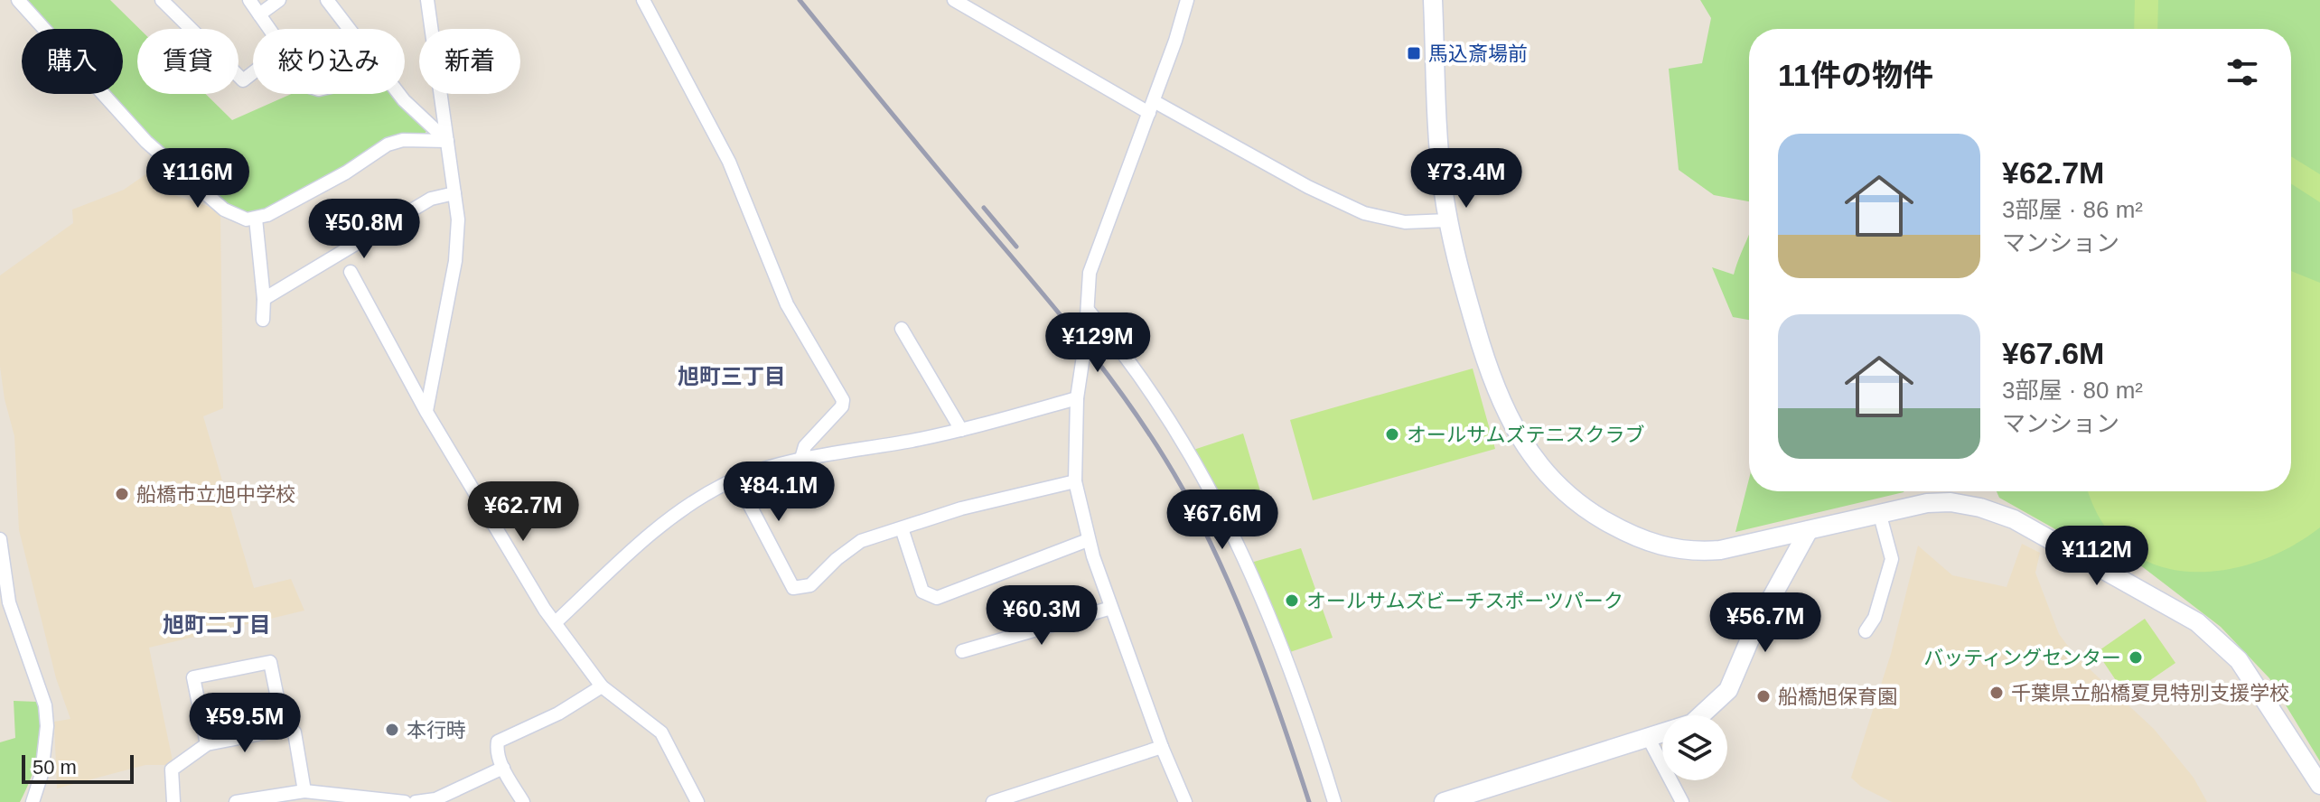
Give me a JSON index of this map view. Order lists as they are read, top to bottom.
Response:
{
  "districts": ["旭町三丁目", "旭町二丁目"],
  "places": {
    "transit": ["馬込斎場前"],
    "other": [
      "オールサムズテニスクラブ",
      "船橋市立旭中学校",
      "オールサムズビーチスポーツパーク",
      "バッティングセンター",
      "千葉県立船橋夏見特別支援学校",
      "船橋旭保育園",
      "本行時"
    ]
  },
  "scale_bar": "50 m",
  "page": {
    "chip": [
      "購入",
      "賃貸",
      "絞り込み",
      "新着"
    ],
    "heading": "11件の物件",
    "list": [
      {
        "name": "¥62.7M",
        "note": "3部屋 · 86 m² · マンション"
      },
      {
        "name": "¥67.6M",
        "note": "3部屋 · 80 m² · マンション"
      }
    ],
    "price": [
      "¥116M",
      "¥73.4M",
      "¥50.8M",
      "¥129M",
      "¥84.1M",
      "¥62.7M",
      "¥67.6M",
      "¥112M",
      "¥60.3M",
      "¥56.7M",
      "¥59.5M"
    ],
    "scale": "50 m"
  }
}
